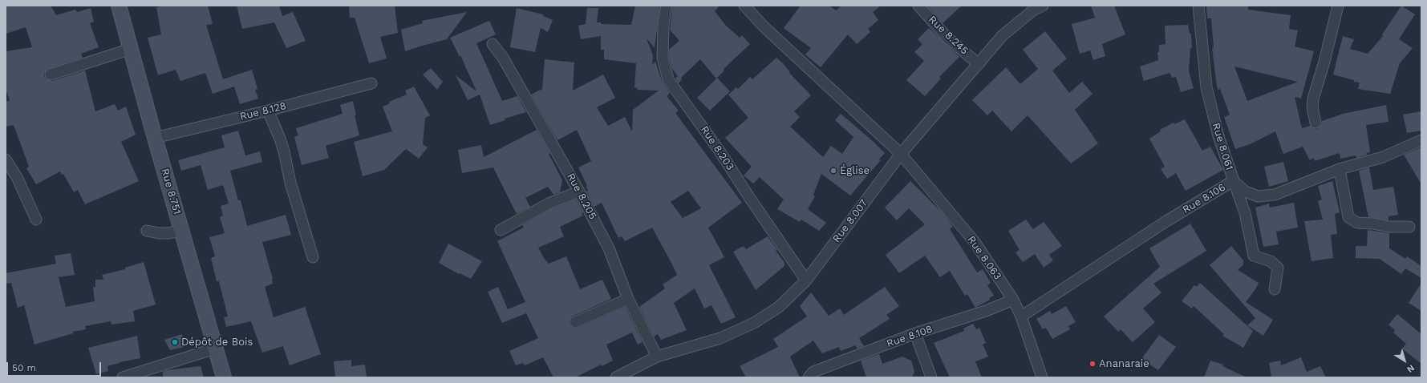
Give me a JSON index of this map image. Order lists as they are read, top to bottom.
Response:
{
  "streets": {
    "main road": ["Rue 8.751"],
    "street": [
      "Rue 8.245",
      "Rue 8.128",
      "Rue 8.061",
      "Rue 8.203",
      "Rue 8.205",
      "Rue 8.106",
      "Rue 8.007",
      "Rue 8.063",
      "Rue 8.108"
    ]
  },
  "crossings": [
    ["Rue 8.245", "Rue 8.007"],
    ["Rue 8.128", "Rue 8.751"],
    ["Rue 8.061", "Rue 8.106"],
    ["Rue 8.203", "Rue 8.007"],
    ["Rue 8.205", "Rue 8.007"],
    ["Rue 8.106", "Rue 8.063"],
    ["Rue 8.007", "Rue 8.063"],
    ["Rue 8.063", "Rue 8.108"]
  ],
  "places": ["Église", "Dépôt de Bois", "Ananaraie"],
  "scale_bar": "50 m",
  "north": "bottom right"
}
